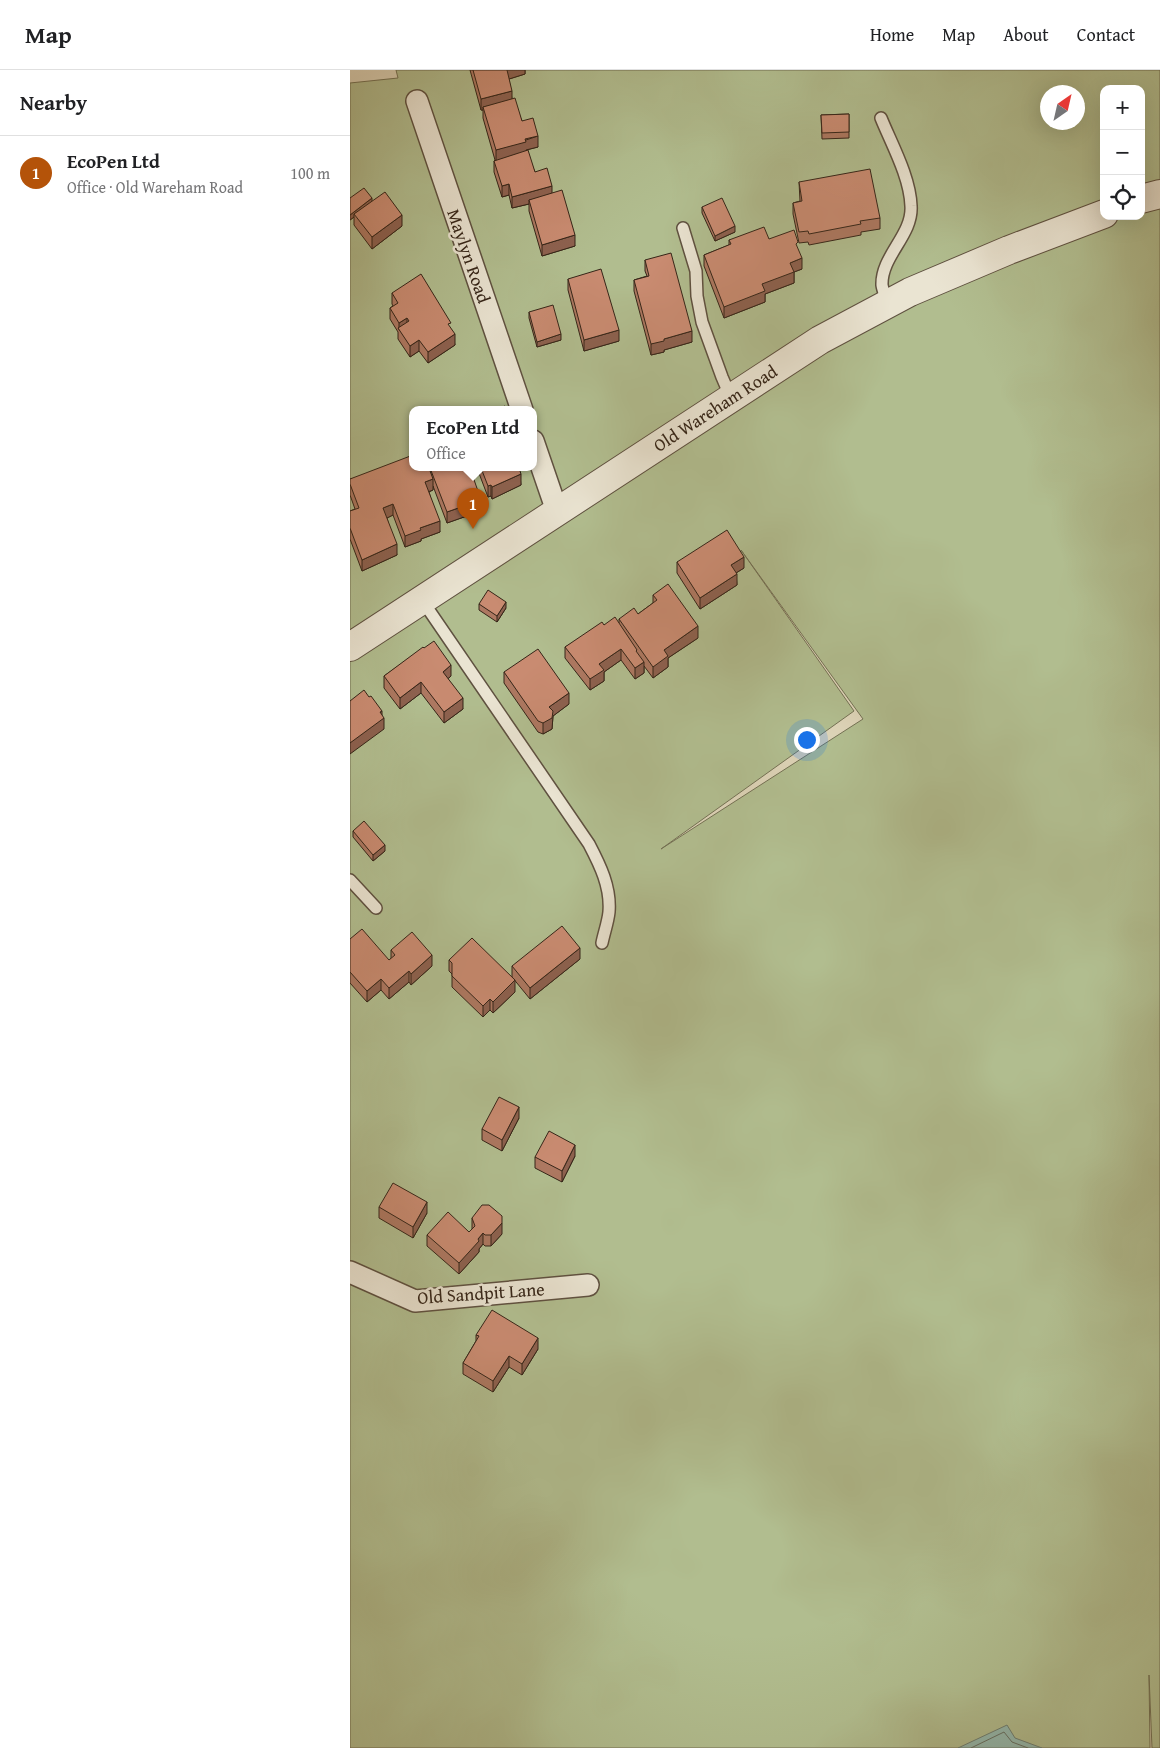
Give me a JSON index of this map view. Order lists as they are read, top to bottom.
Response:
{
  "streets": {
    "street": ["Maylyn Road", "Old Wareham Road", "Old Sandpit Lane"]
  },
  "north": "top right",
  "page": {
    "header": "Map",
    "nav": [
      "Home",
      "Map",
      "About",
      "Contact"
    ],
    "heading": "Nearby",
    "map_buttons": ["+", "−"],
    "list": [
      {
        "mark": "1",
        "name": "EcoPen Ltd",
        "note": "Office · Old Wareham Road",
        "value": "100 m"
      }
    ],
    "popup": ["EcoPen Ltd", "Office"],
    "pins": "1"
  }
}
